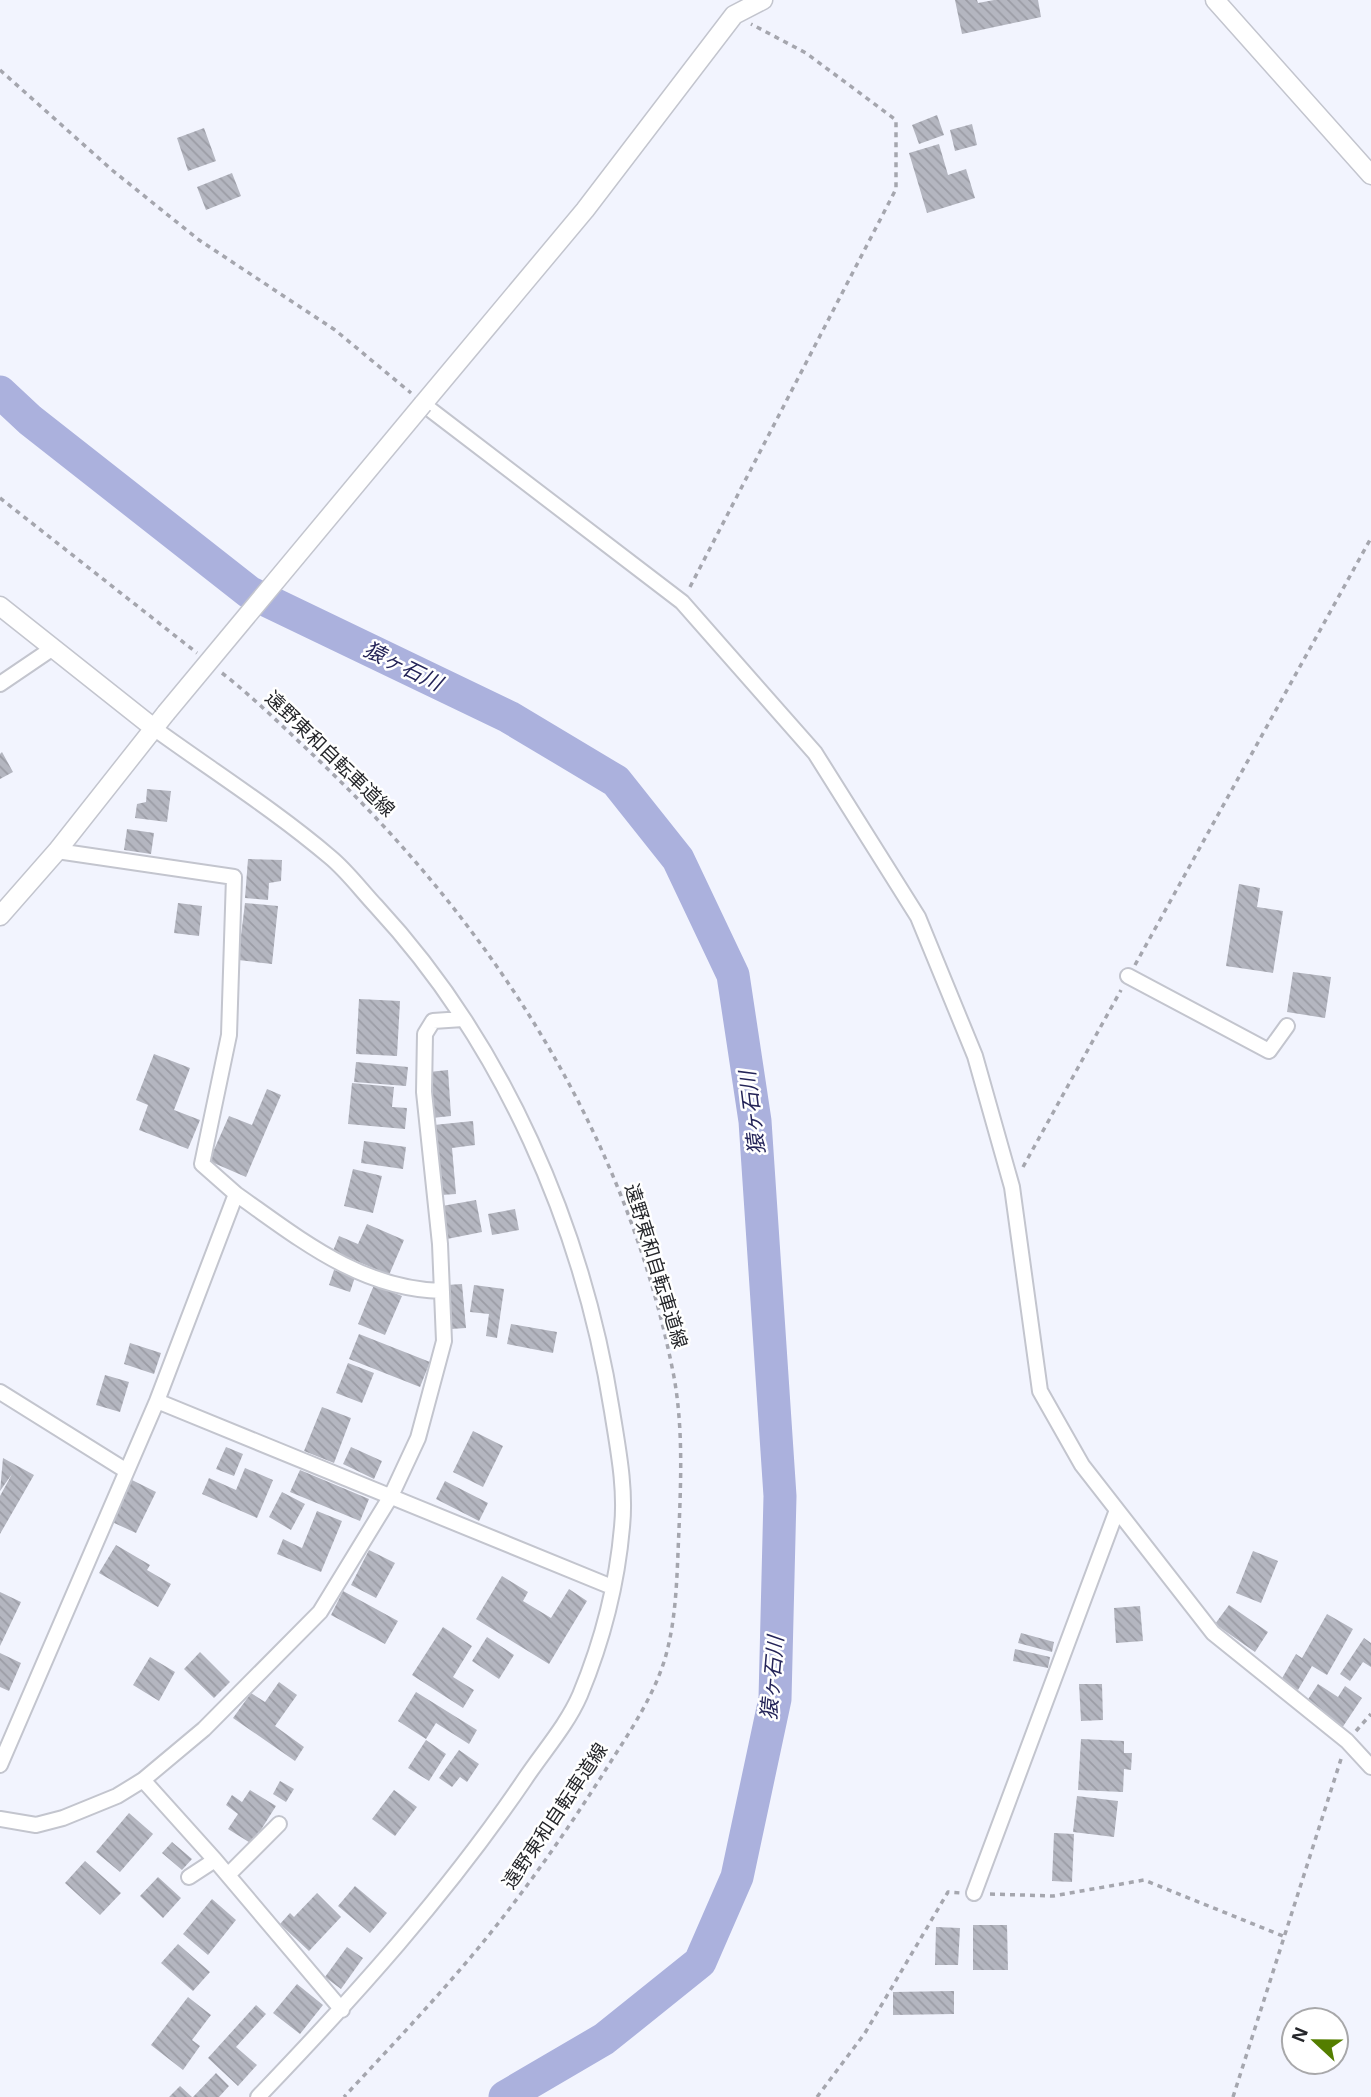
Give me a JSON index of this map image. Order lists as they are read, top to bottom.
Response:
{
  "streets": {
    "path": ["遠野東和自転車道線"]
  },
  "water": ["猿ヶ石川"],
  "north": "left"
}
